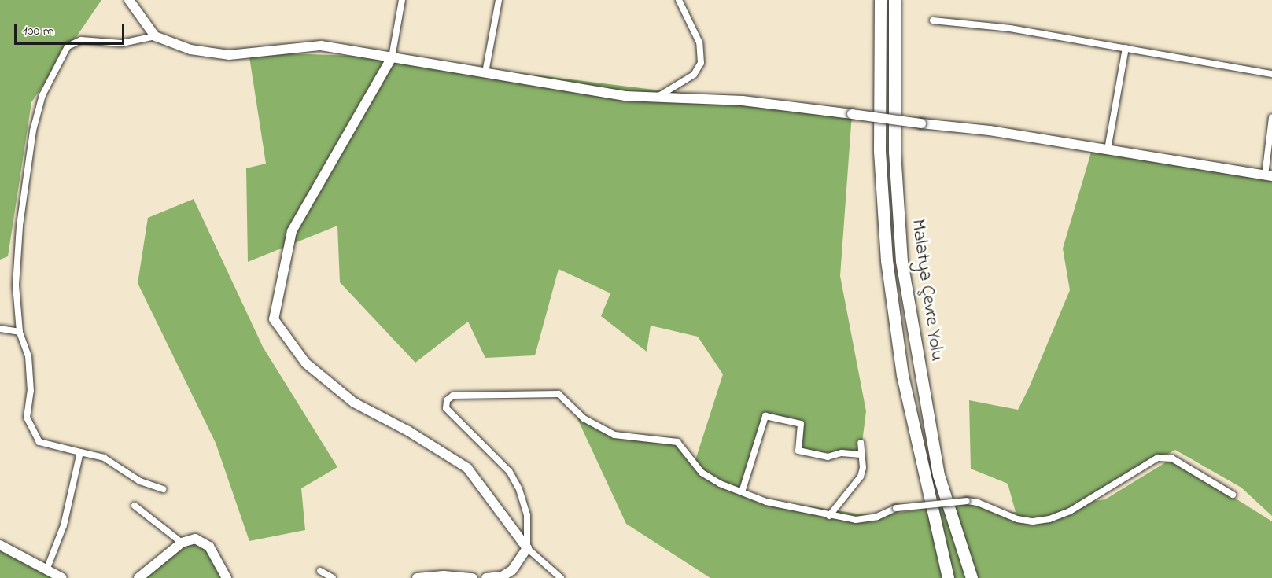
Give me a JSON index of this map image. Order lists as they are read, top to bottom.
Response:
{
  "streets": {
    "highway": ["Malatya Çevre Yolu"]
  },
  "scale_bar": "100 m"
}
